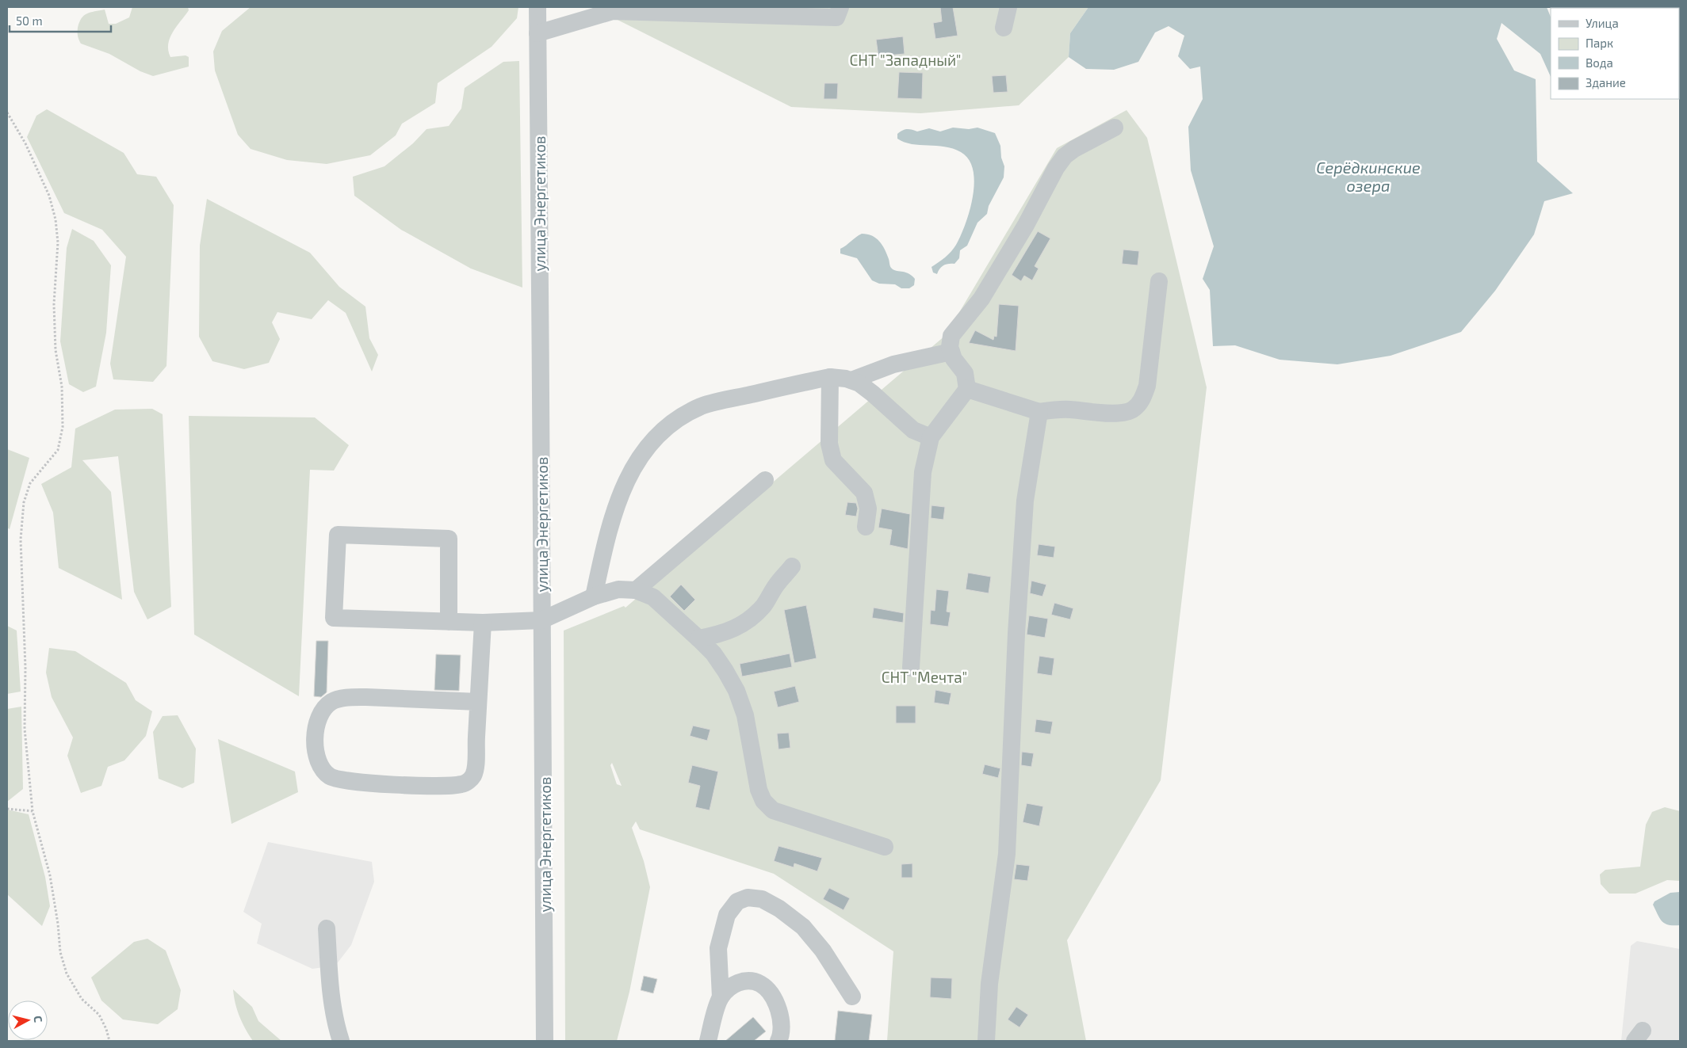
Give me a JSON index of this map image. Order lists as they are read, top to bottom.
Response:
{
  "streets": {
    "street": ["улица Энергетиков"]
  },
  "water": ["Серёдкинские озера"],
  "parks": ["СНТ \"Западный\"", "СНТ \"Мечта\""],
  "legend": [
    "Улица",
    "Парк",
    "Вода",
    "Здание"
  ],
  "scale_bar": "50 m",
  "north": "right"
}
